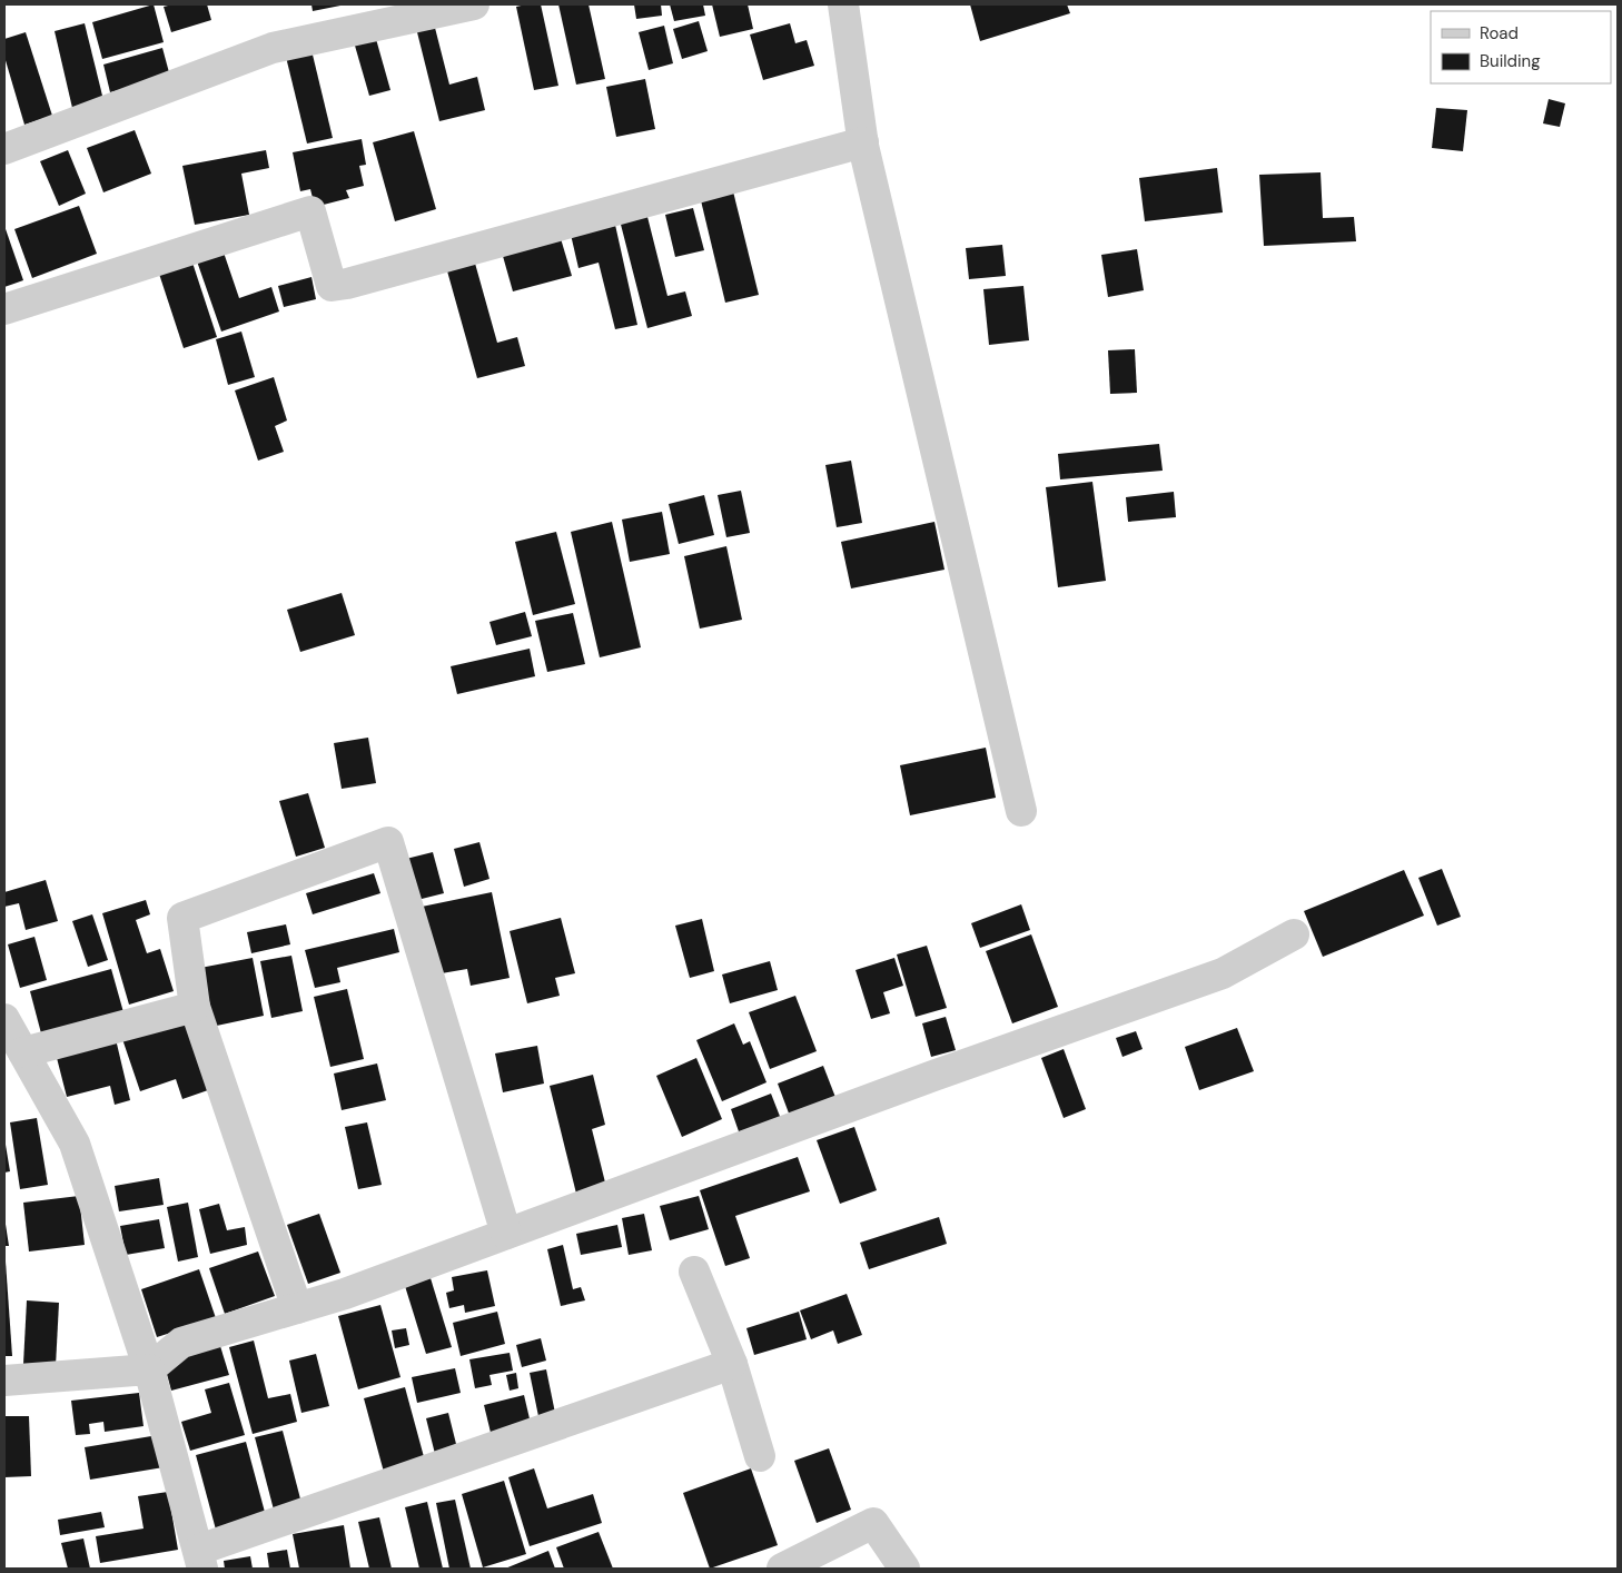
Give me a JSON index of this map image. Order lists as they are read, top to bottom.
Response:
{
  "legend": ["Road", "Building"]
}
